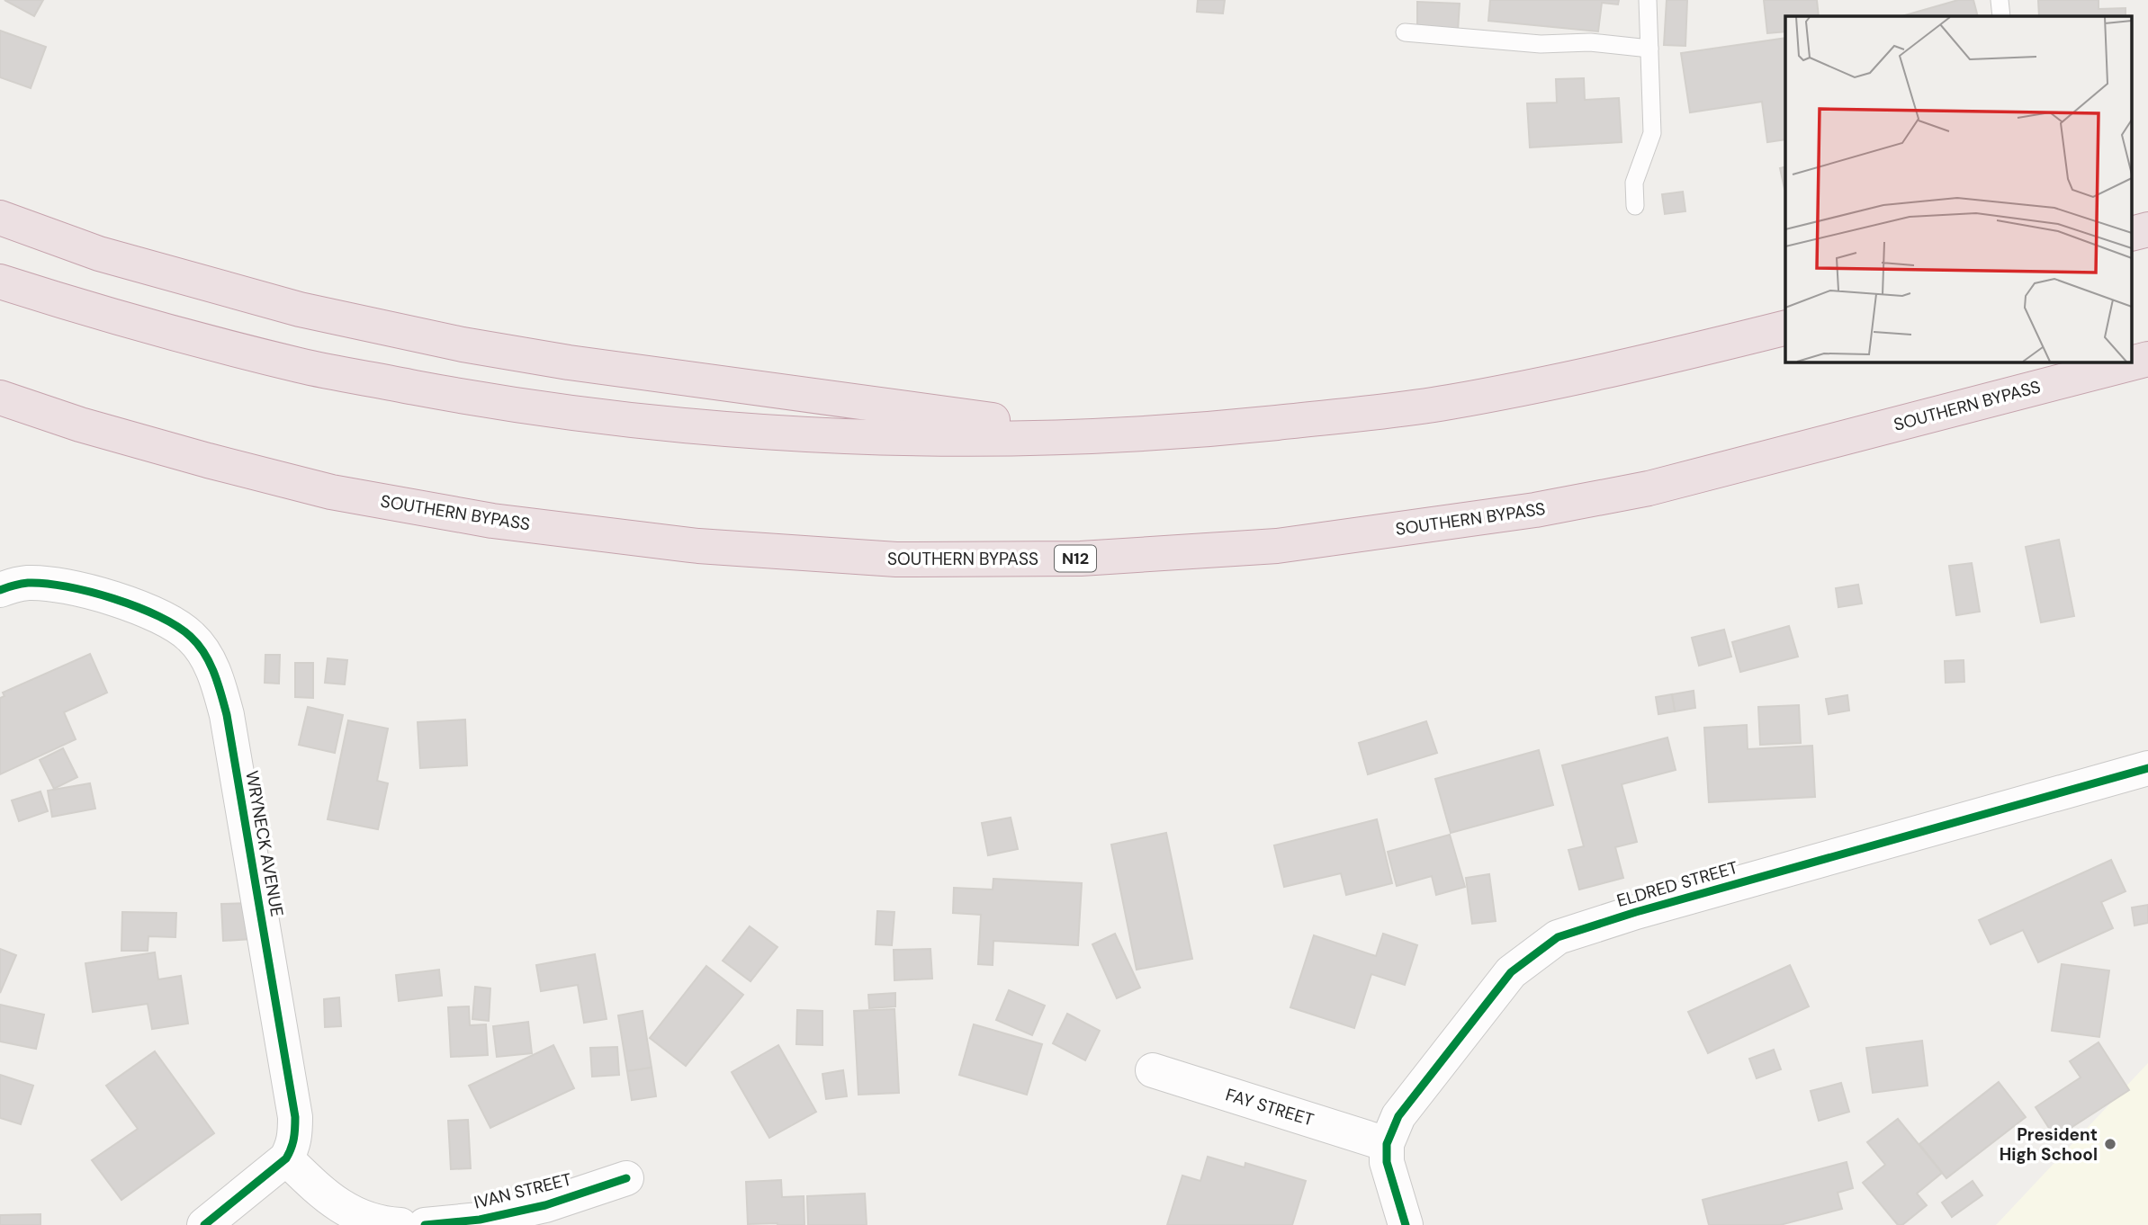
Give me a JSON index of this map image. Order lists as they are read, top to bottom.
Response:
{
  "streets": {
    "highway": ["SOUTHERN BYPASS", "N12"],
    "street": [
      "WRYNECK AVENUE",
      "ELDRED STREET",
      "FAY STREET",
      "IVAN STREET"
    ]
  },
  "crossings": [
    ["ELDRED STREET", "FAY STREET"]
  ],
  "places": ["President High School"]
}
